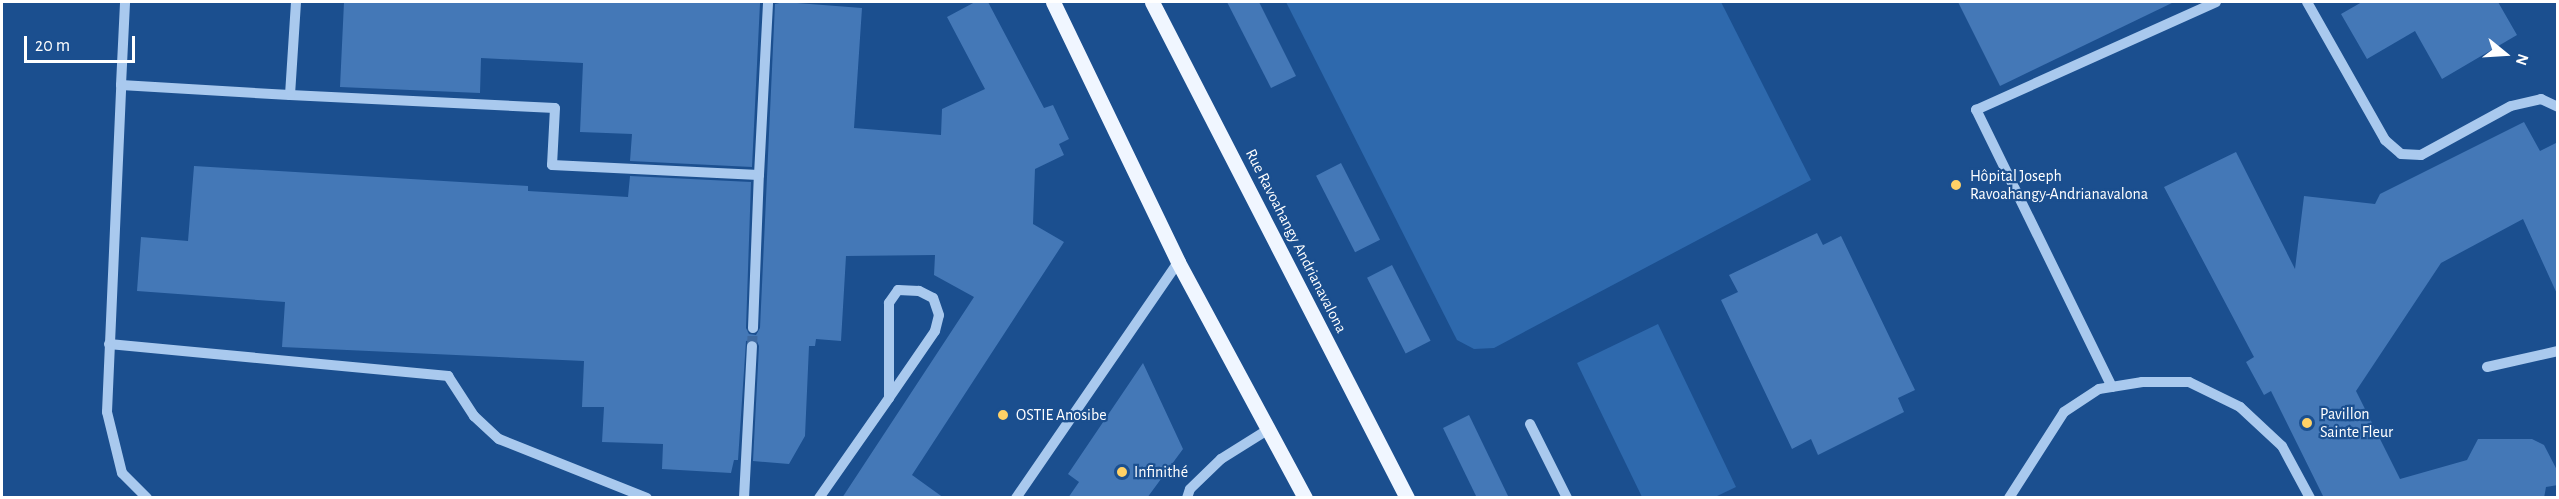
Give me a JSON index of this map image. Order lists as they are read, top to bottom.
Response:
{
  "streets": {
    "main road": ["Rue Ravoahangy Andrianavalona"]
  },
  "places": [
    "Hôpital Joseph Ravoahangy-Andrianavalona",
    "OSTIE Anosibe",
    "Pavillon Sainte Fleur",
    "Infinithé"
  ],
  "scale_bar": "20 m",
  "north": "right"
}
